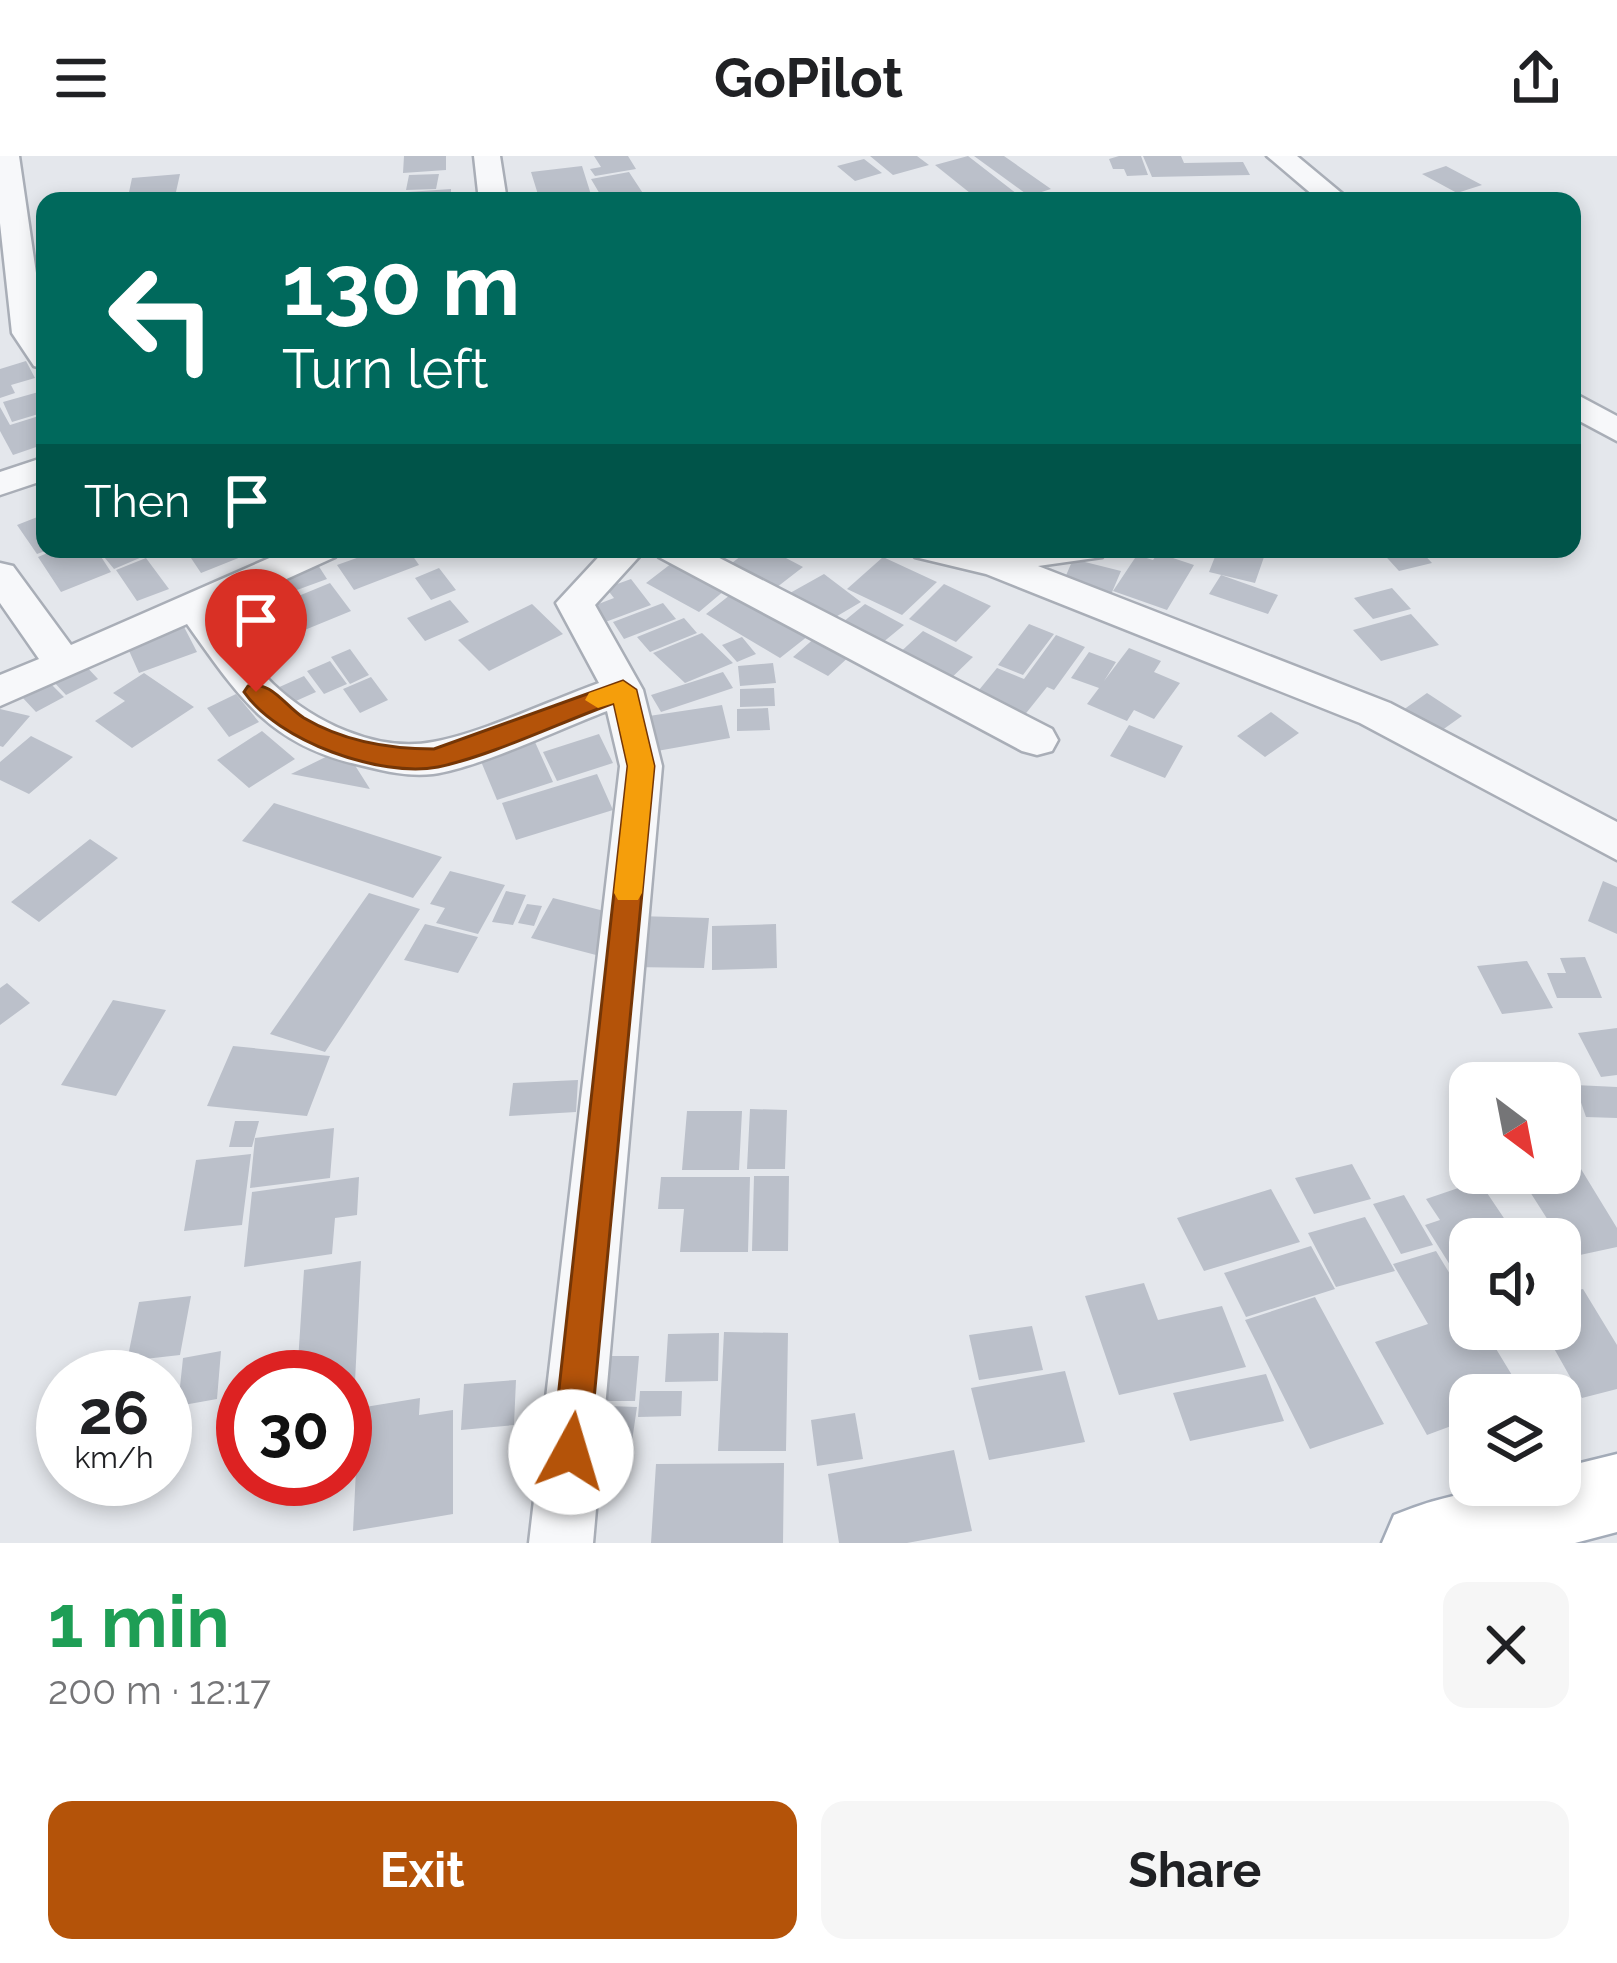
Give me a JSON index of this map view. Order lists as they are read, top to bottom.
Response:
{
  "north": "bottom right",
  "page": {
    "header": "GoPilot",
    "turn": ["130 m", "Turn left"],
    "then": "Then",
    "speed": "26 km/h",
    "limit": "30",
    "heading": ["1 min", "200 m · 12:17"],
    "buttons": ["Exit", "Share"]
  }
}
